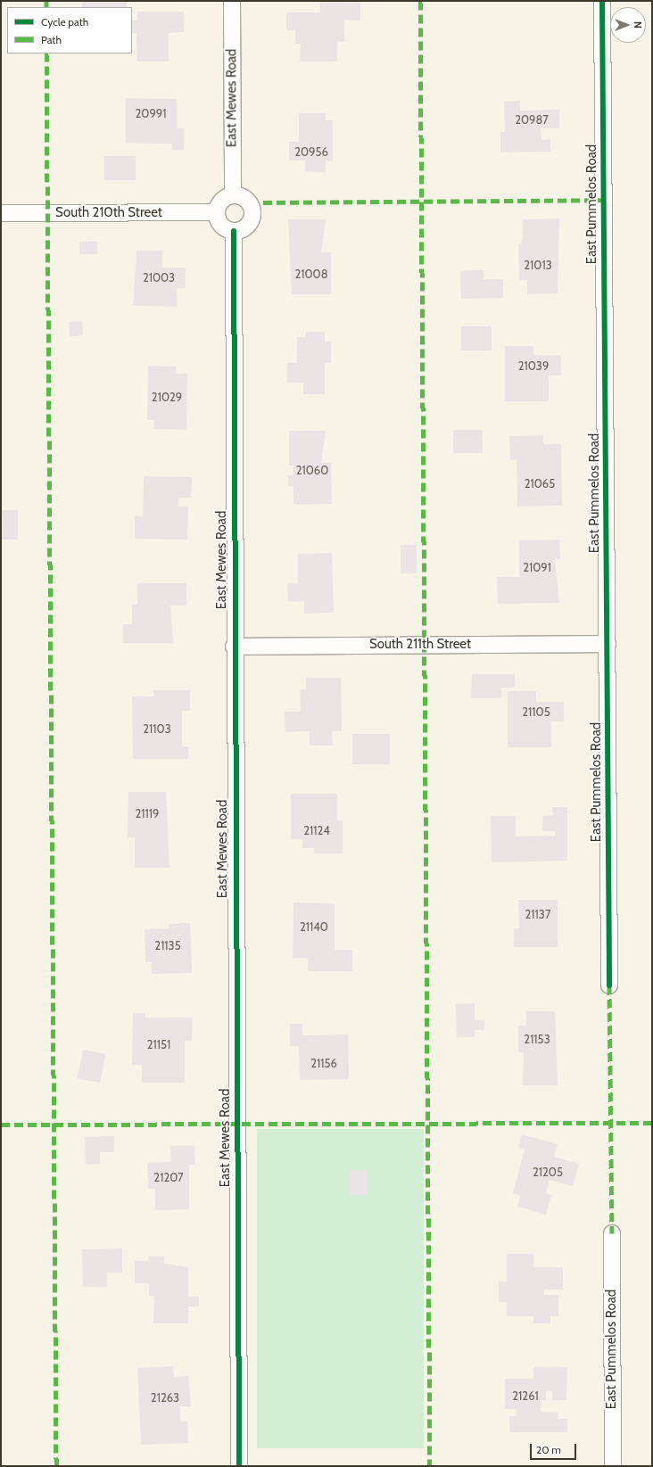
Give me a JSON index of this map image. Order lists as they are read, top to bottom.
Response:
{
  "streets": {
    "street": [
      "East Mewes Road",
      "East Pummelos Road",
      "South 210th Street",
      "South 211th Street"
    ]
  },
  "crossings": [
    ["East Mewes Road", "South 210th Street"],
    ["East Mewes Road", "South 211th Street"],
    ["East Pummelos Road", "South 211th Street"]
  ],
  "house_numbers": [
    "20991",
    "20987",
    "20956",
    "21013",
    "21008",
    "21003",
    "21039",
    "21029",
    "21060",
    "21065",
    "21091",
    "21105",
    "21103",
    "21119",
    "21124",
    "21137",
    "21140",
    "21135",
    "21153",
    "21151",
    "21156",
    "21205",
    "21207",
    "21261",
    "21263"
  ],
  "legend": ["Cycle path", "Path"],
  "scale_bar": "20 m",
  "north": "right"
}
